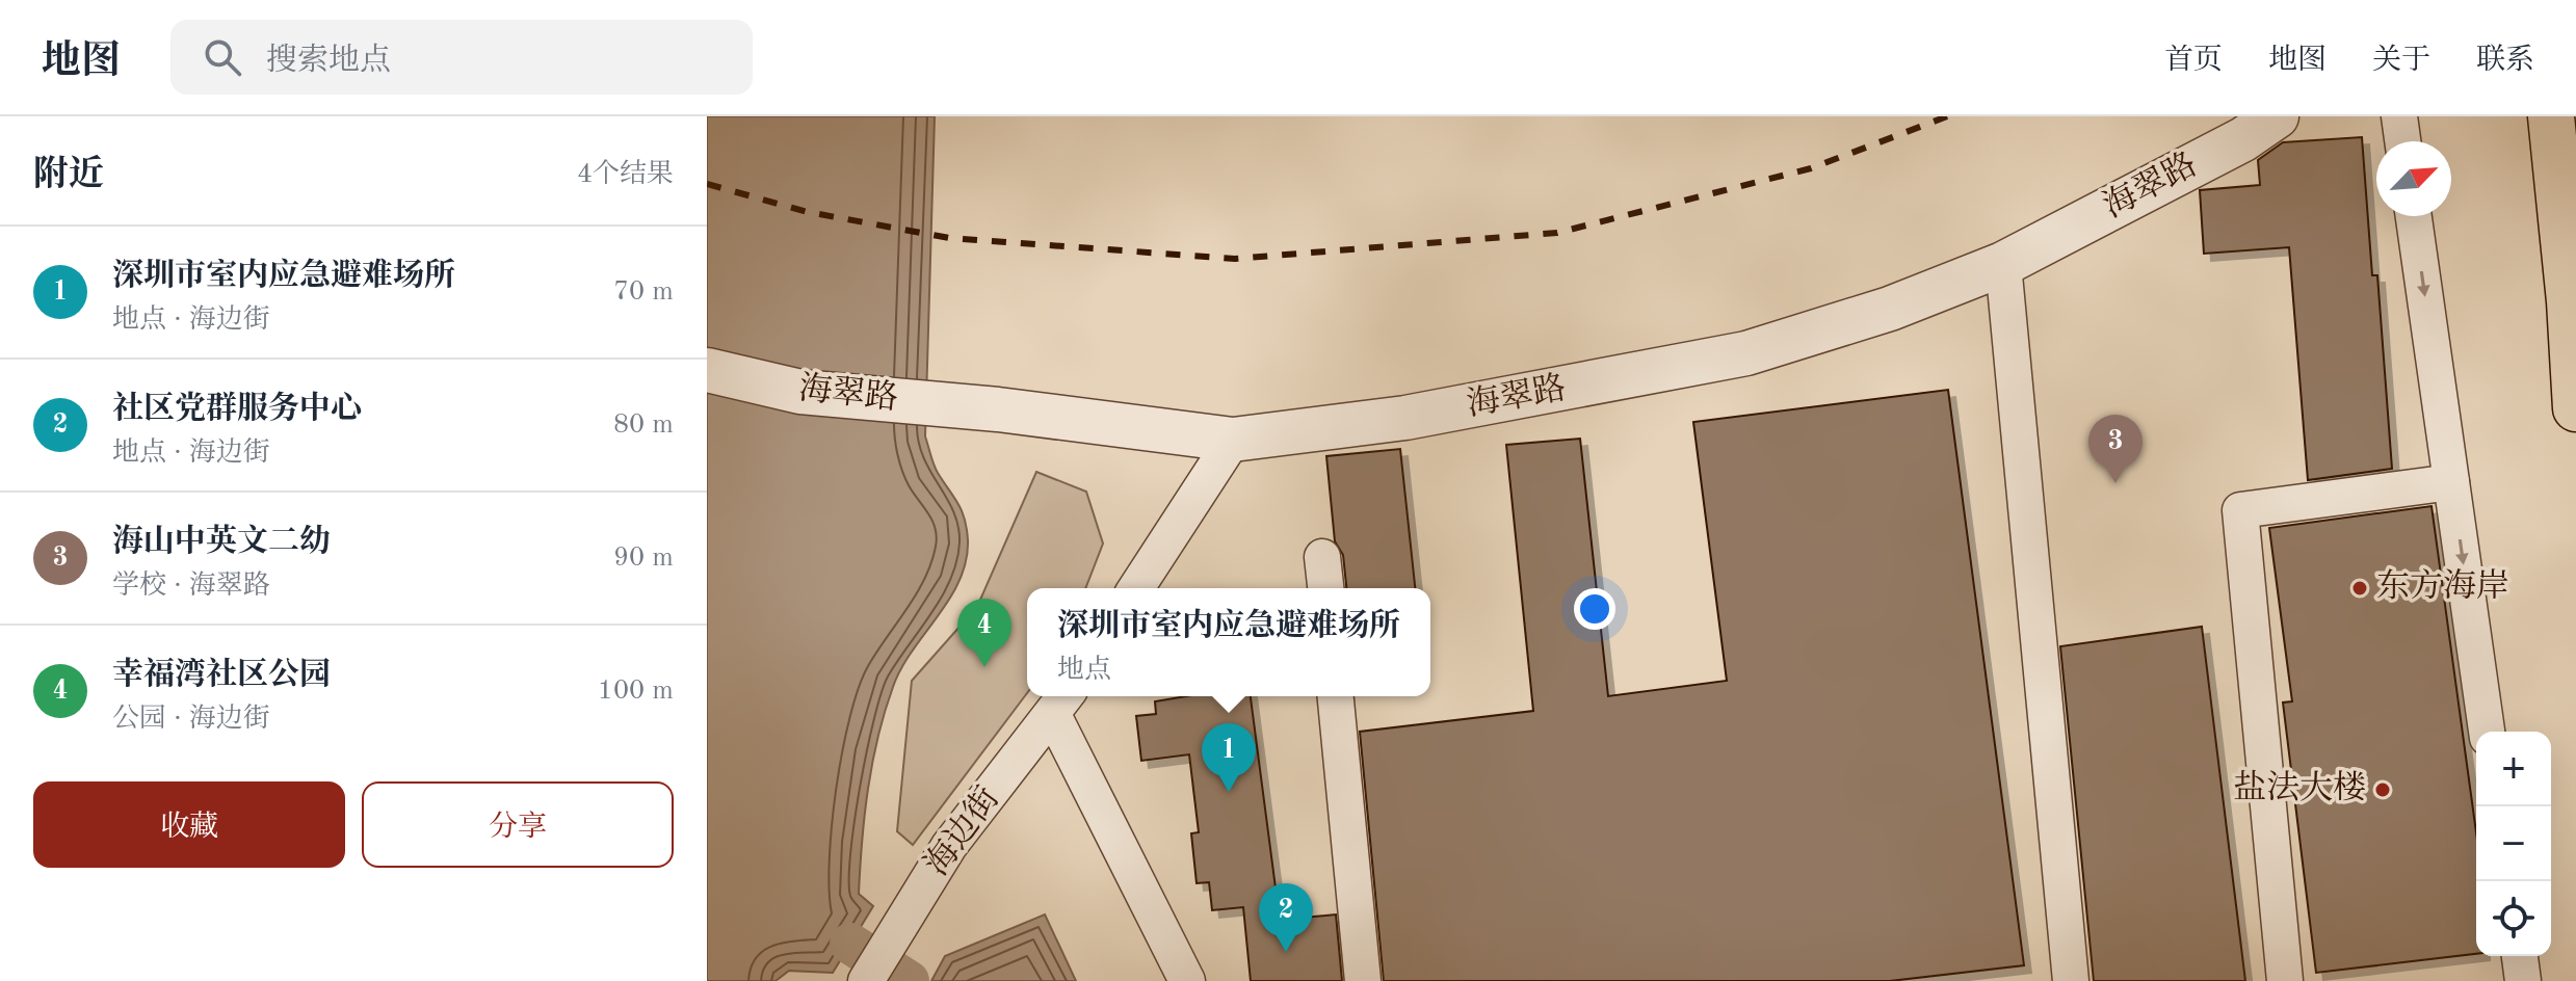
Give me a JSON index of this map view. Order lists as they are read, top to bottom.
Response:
{
  "streets": {
    "street": ["海翠路", "海边街"]
  },
  "places": ["东方海岸", "盐法大楼"],
  "north": "top right",
  "page": {
    "header": "地图",
    "search": "搜索地点",
    "nav": [
      "首页",
      "地图",
      "关于",
      "联系"
    ],
    "heading": ["附近", "4个结果"],
    "list": [
      {
        "mark": "1",
        "name": "深圳市室内应急避难场所",
        "note": "地点 · 海边街",
        "value": "70 m"
      },
      {
        "mark": "2",
        "name": "社区党群服务中心",
        "note": "地点 · 海边街",
        "value": "80 m"
      },
      {
        "mark": "3",
        "name": "海山中英文二幼",
        "note": "学校 · 海翠路",
        "value": "90 m"
      },
      {
        "mark": "4",
        "name": "幸福湾社区公园",
        "note": "公园 · 海边街",
        "value": "100 m"
      }
    ],
    "pins": [
      "3",
      "4",
      "1",
      "2"
    ],
    "popup": ["深圳市室内应急避难场所", "地点"],
    "map_buttons": ["+", "−"],
    "buttons": ["收藏", "分享"]
  }
}
